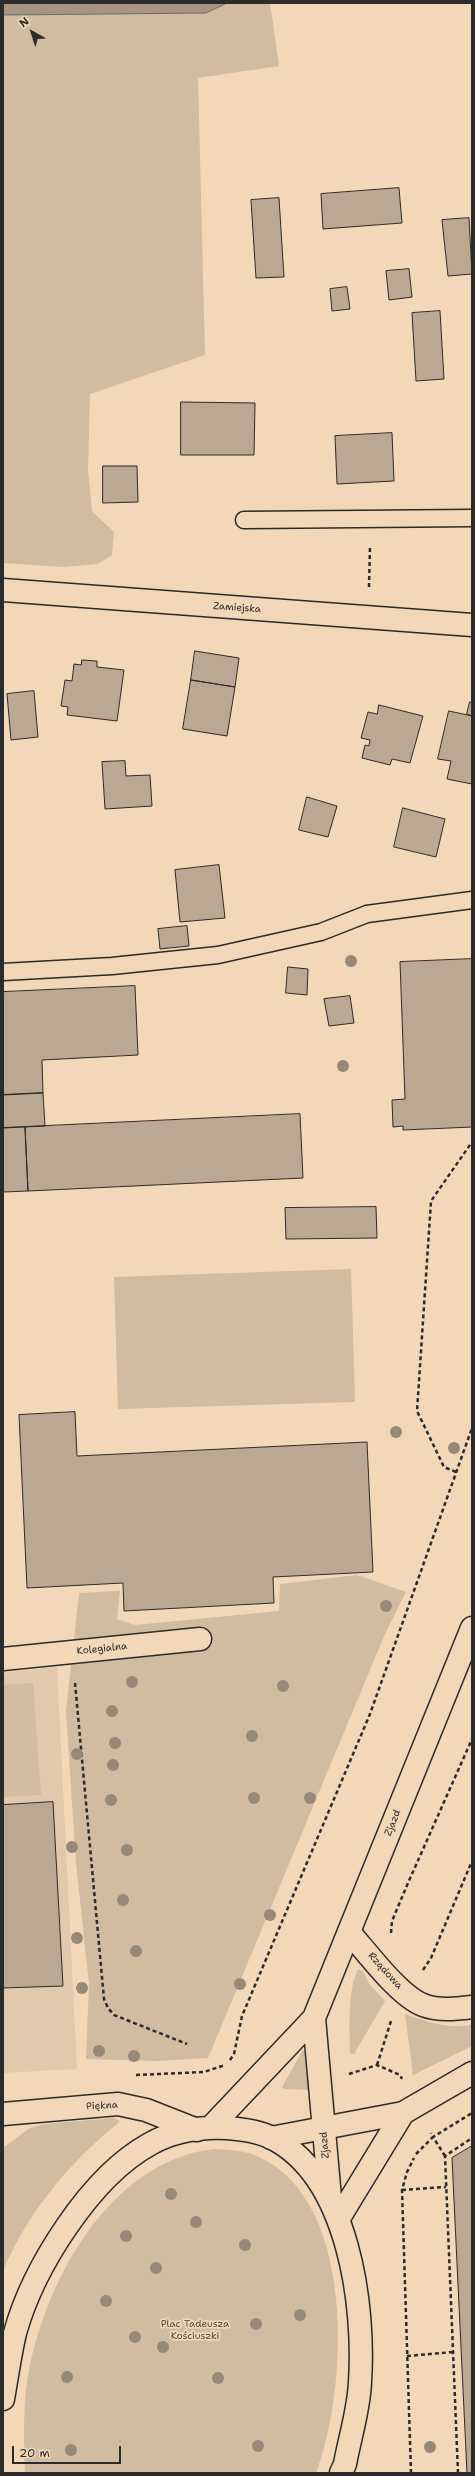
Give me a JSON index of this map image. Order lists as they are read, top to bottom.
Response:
{
  "streets": {
    "main road": [
      "Zamiejska",
      "Kolegialna",
      "Zjazd",
      "Rządowa",
      "Piękna"
    ]
  },
  "crossings": [
    ["Zjazd", "Rządowa"],
    ["Zjazd", "Piękna"]
  ],
  "parks": ["Plac Tadeusza Kościuszki"],
  "scale_bar": "20 m",
  "north": "top left"
}
